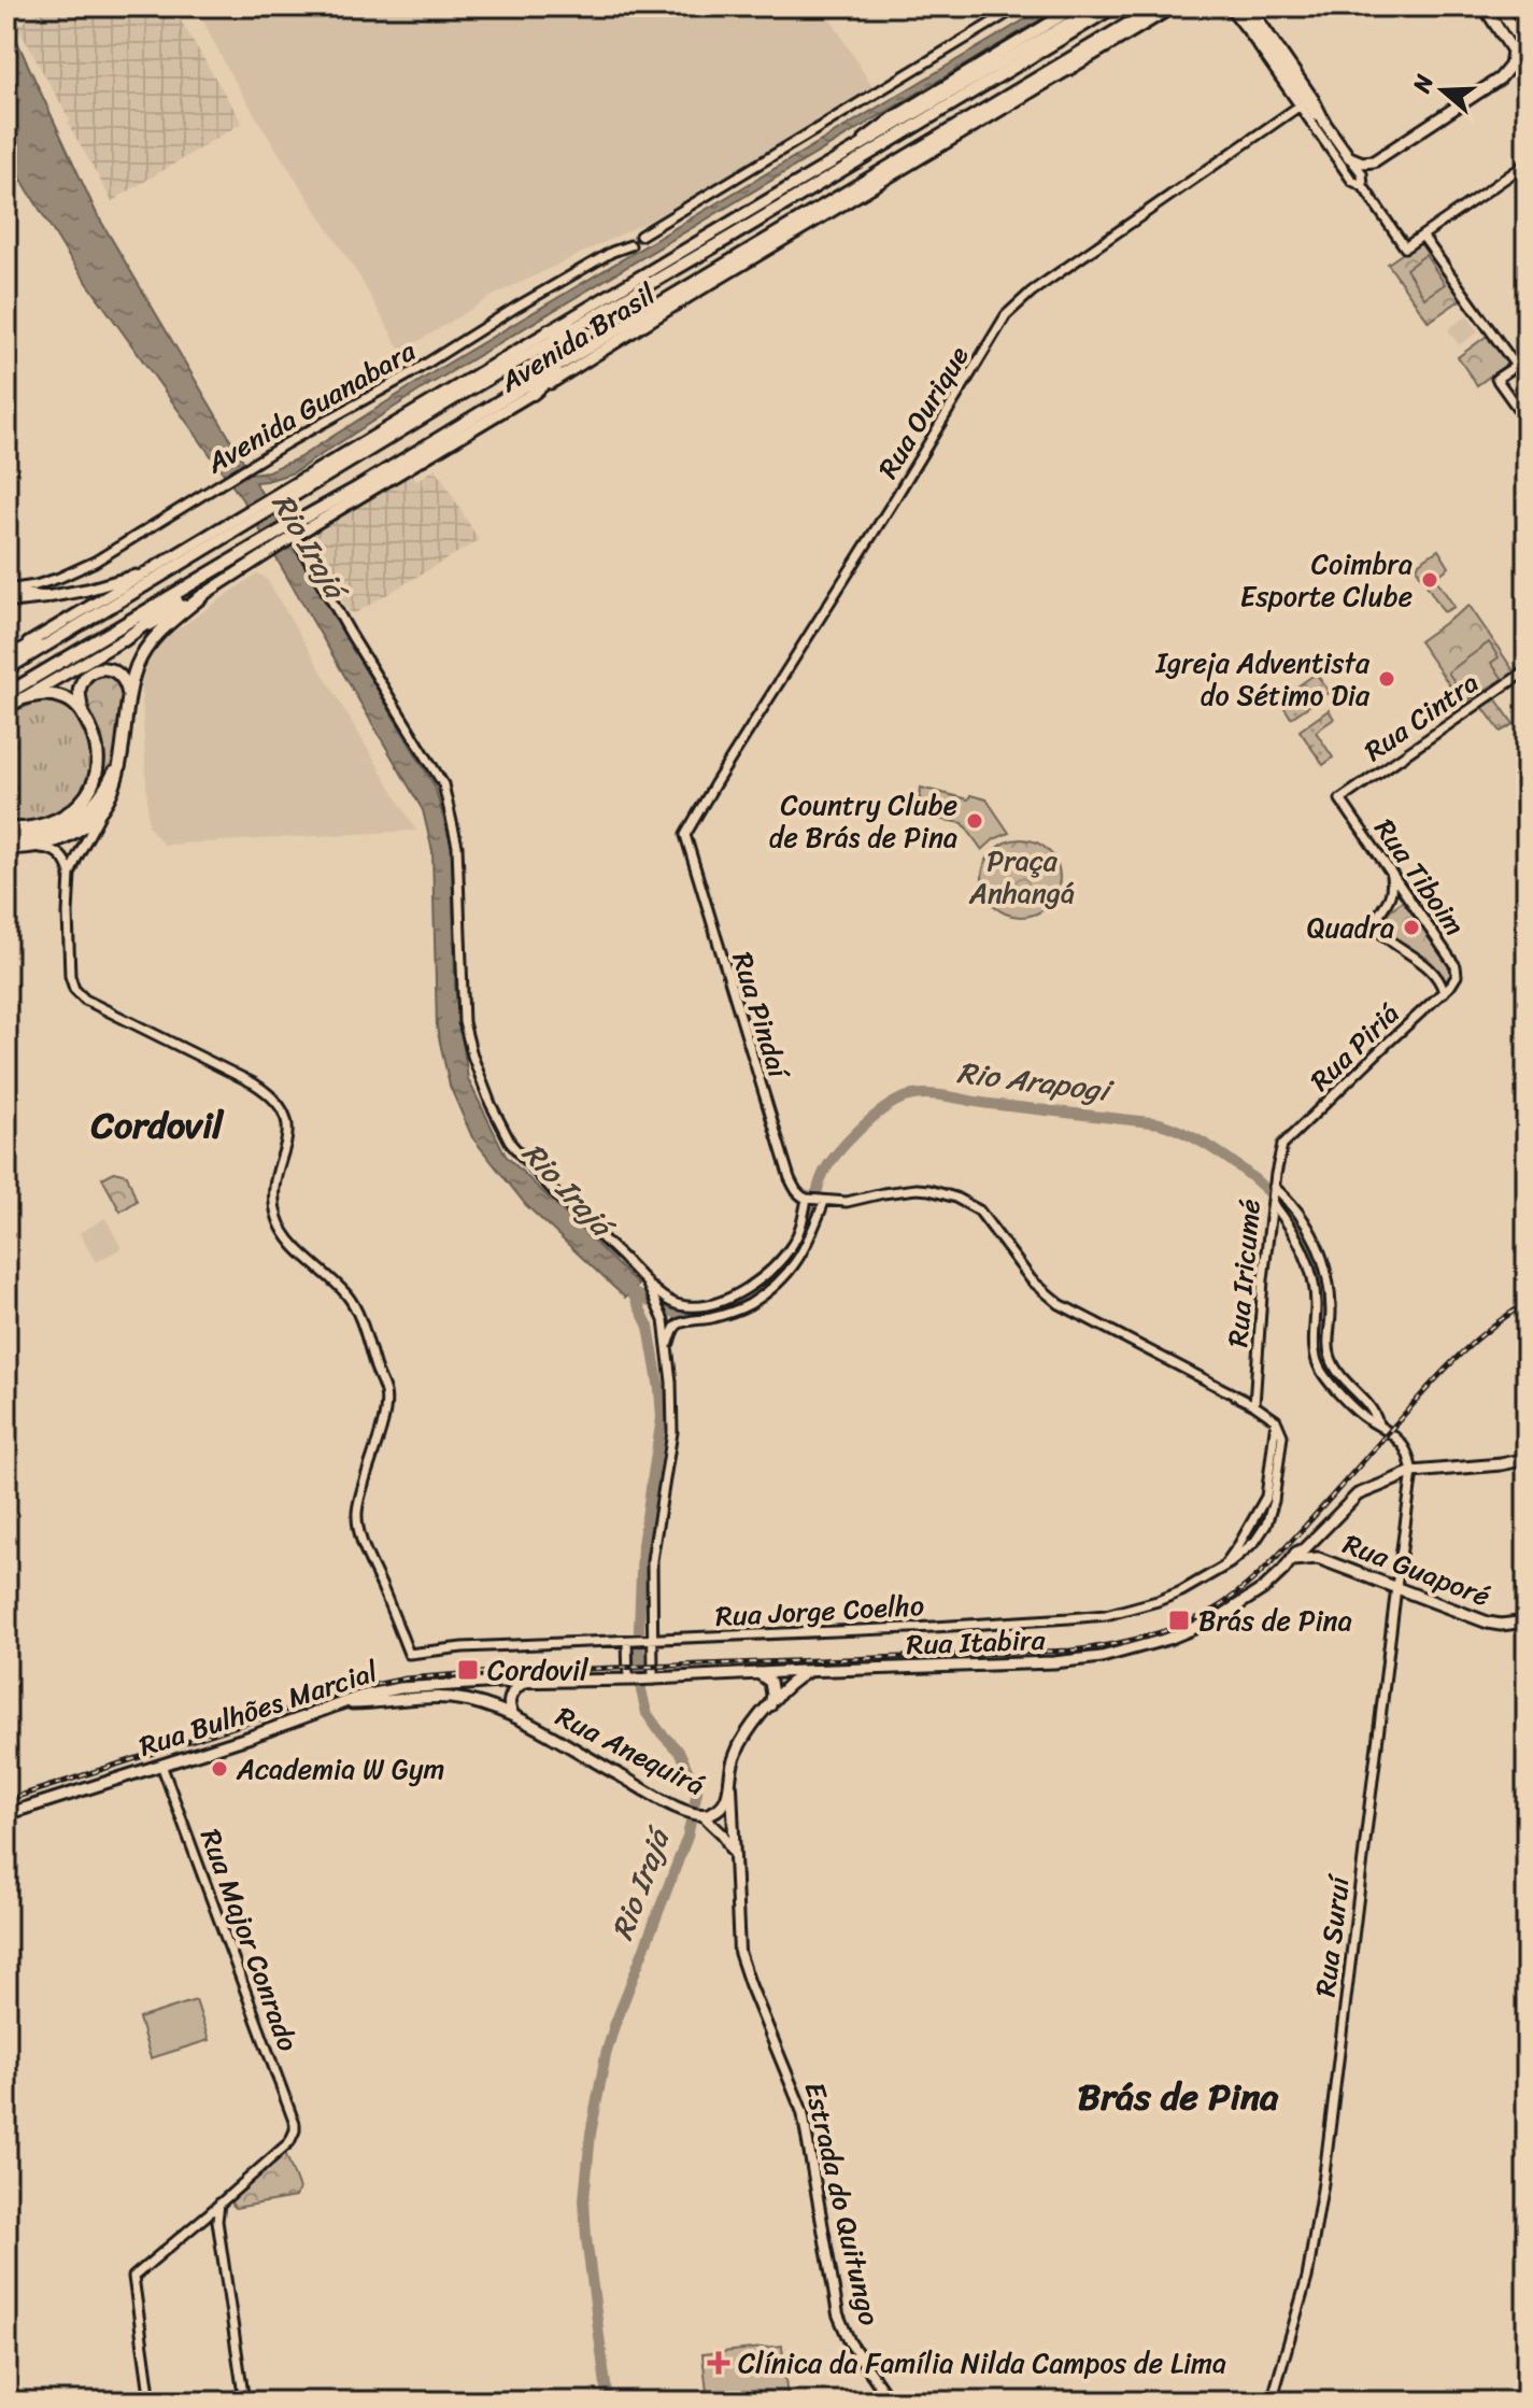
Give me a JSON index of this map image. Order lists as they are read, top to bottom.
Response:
{
  "streets": {
    "highway": ["Avenida Brasil"],
    "main road": [
      "Rua Guaporé",
      "Rua Itabira",
      "Rua Bulhões Marcial",
      "Rua Anequirá",
      "Estrada do Quitungo"
    ],
    "street": [
      "Avenida Guanabara",
      "Rua Ourique",
      "Rua Cintra",
      "Rua Tiboim",
      "Rua Pindaí",
      "Rua Piriá",
      "Rua Iricumé",
      "Rua Jorge Coelho",
      "Rua Suruí",
      "Rua Major Conrado"
    ]
  },
  "crossings": [
    ["Rua Ourique", "Rua Pindaí"],
    ["Rua Cintra", "Rua Tiboim"],
    ["Rua Tiboim", "Rua Piriá"],
    ["Rua Piriá", "Rua Iricumé"],
    ["Rua Iricumé", "Rua Jorge Coelho"],
    ["Rua Guaporé", "Rua Itabira"],
    ["Rua Guaporé", "Rua Suruí"],
    ["Rua Itabira", "Rua Bulhões Marcial"],
    ["Rua Itabira", "Rua Suruí"],
    ["Rua Itabira", "Estrada do Quitungo"],
    ["Rua Bulhões Marcial", "Rua Anequirá"],
    ["Rua Bulhões Marcial", "Rua Major Conrado"],
    ["Rua Anequirá", "Estrada do Quitungo"]
  ],
  "districts": ["Cordovil", "Brás de Pina"],
  "water": ["Rio Irajá", "Rio Arapogi"],
  "parks": ["Praça Anhangá"],
  "places": {
    "other": [
      "Coimbra Esporte Clube",
      "Igreja Adventista do Sétimo Dia",
      "Country Clube de Brás de Pina",
      "Quadra",
      "Academia W Gym"
    ],
    "transit": ["Brás de Pina", "Cordovil"],
    "health": ["Clínica da Família Nilda Campos de Lima"]
  },
  "north": "left"
}
